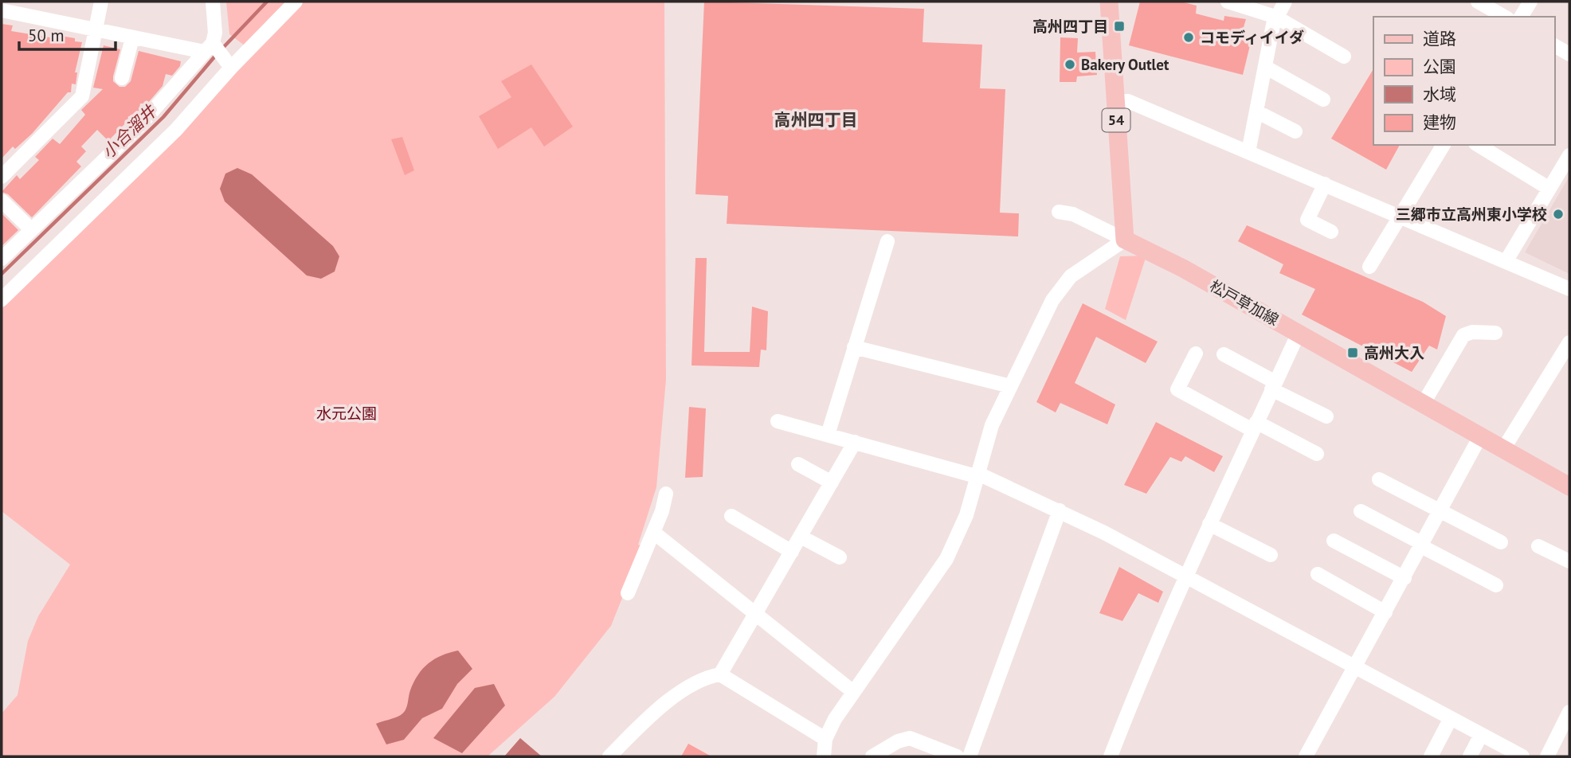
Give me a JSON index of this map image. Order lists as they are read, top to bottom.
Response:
{
  "streets": {
    "main road": ["54", "松戸草加線"]
  },
  "crossings": [
    ["54", "松戸草加線"]
  ],
  "districts": ["高州四丁目"],
  "water": ["小合溜井"],
  "parks": ["水元公園"],
  "places": {
    "transit": ["高州四丁目", "高州大入"],
    "other": ["コモディイイダ", "Bakery Outlet", "三郷市立高州東小学校"]
  },
  "legend": [
    "道路",
    "公園",
    "水域",
    "建物"
  ],
  "scale_bar": "50 m"
}
